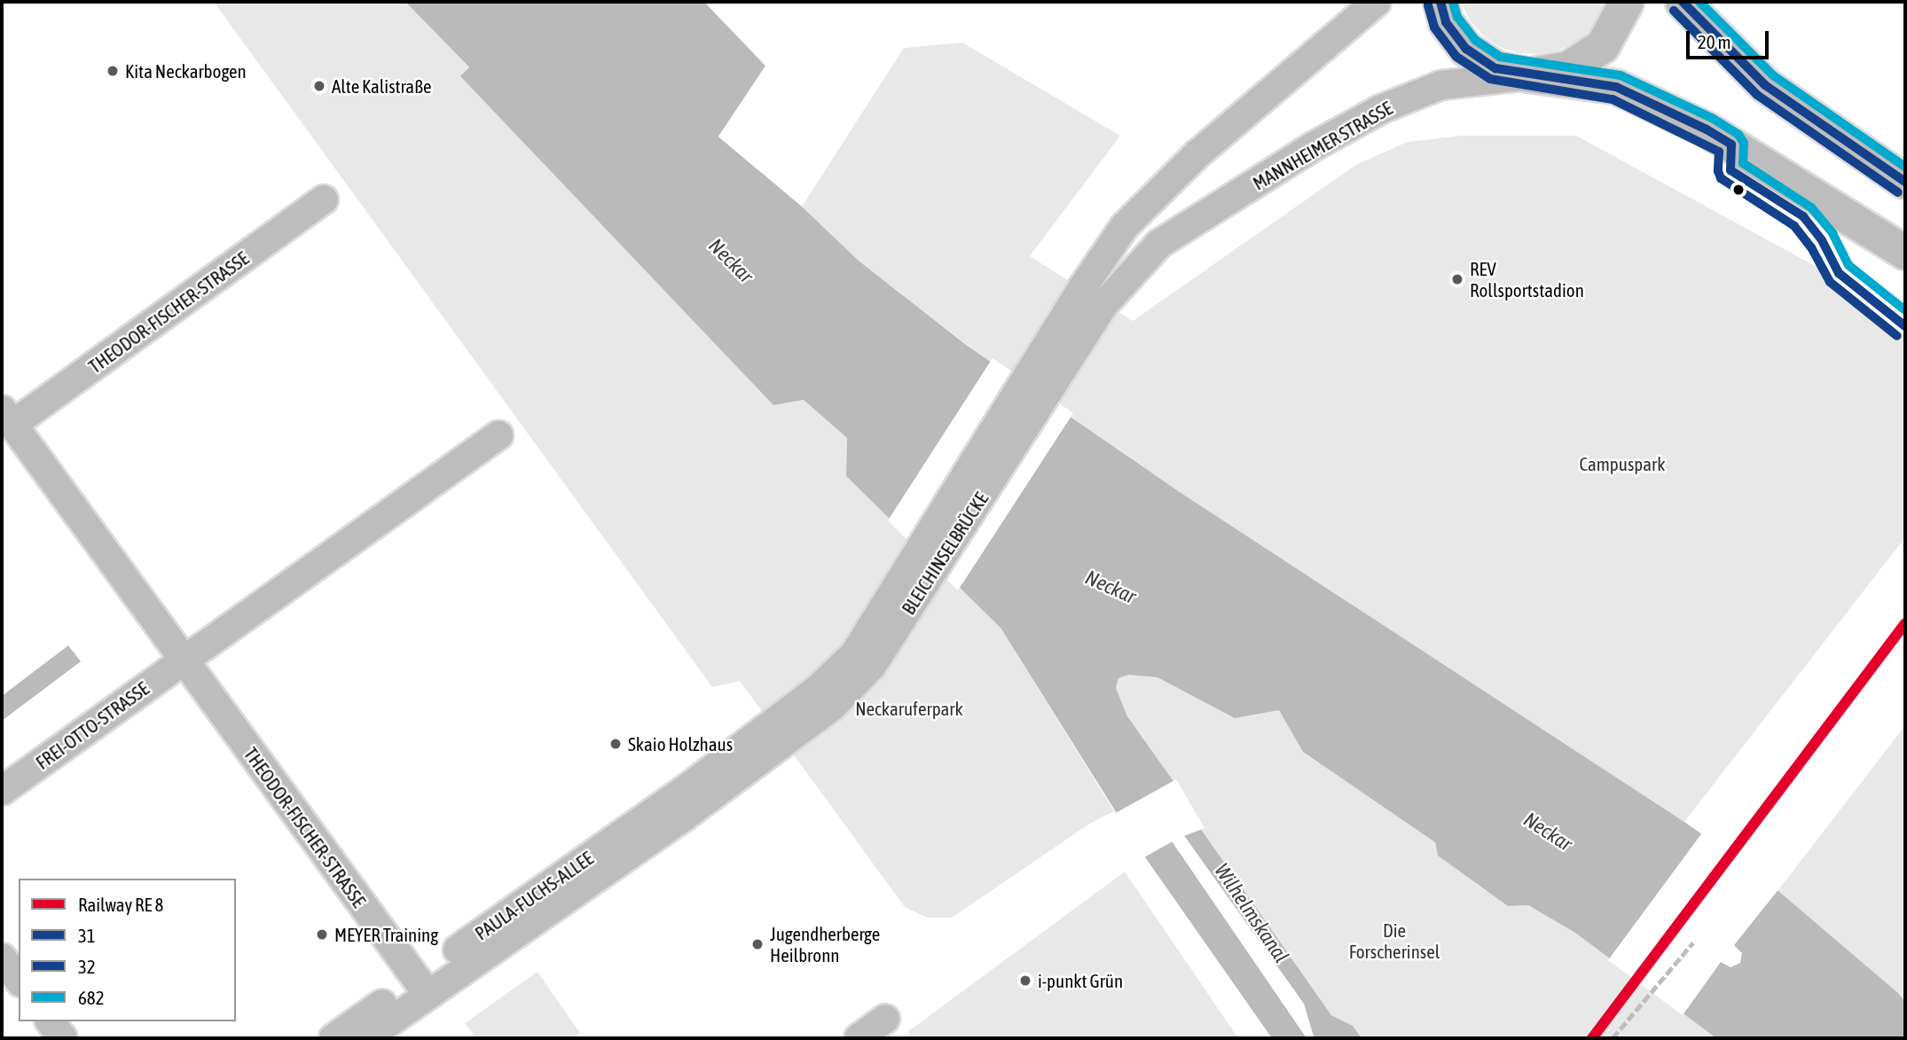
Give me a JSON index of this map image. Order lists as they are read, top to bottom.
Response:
{
  "streets": {
    "main road": ["MANNHEIMER STRASSE"],
    "street": [
      "THEODOR-FISCHER-STRASSE",
      "BLEICHINSELBRÜCKE",
      "FREI-OTTO-STRASSE",
      "PAULA-FUCHS-ALLEE"
    ]
  },
  "crossings": [
    ["MANNHEIMER STRASSE", "BLEICHINSELBRÜCKE"],
    ["THEODOR-FISCHER-STRASSE", "FREI-OTTO-STRASSE"],
    ["THEODOR-FISCHER-STRASSE", "PAULA-FUCHS-ALLEE"],
    ["BLEICHINSELBRÜCKE", "PAULA-FUCHS-ALLEE"]
  ],
  "water": ["Neckar", "Wilhelmskanal"],
  "parks": ["Campuspark", "Neckaruferpark", "Die Forscherinsel"],
  "places": [
    "Kita Neckarbogen",
    "Alte Kalistraße",
    "REV Rollsportstadion",
    "Skaio Holzhaus",
    "MEYER Training",
    "Jugendherberge Heilbronn",
    "i-punkt Grün"
  ],
  "lines": ["transit line 31", "transit line 682", "transit line 32"],
  "legend": [
    "Railway RE 8",
    "31",
    "32",
    "682"
  ],
  "scale_bar": "20 m"
}
